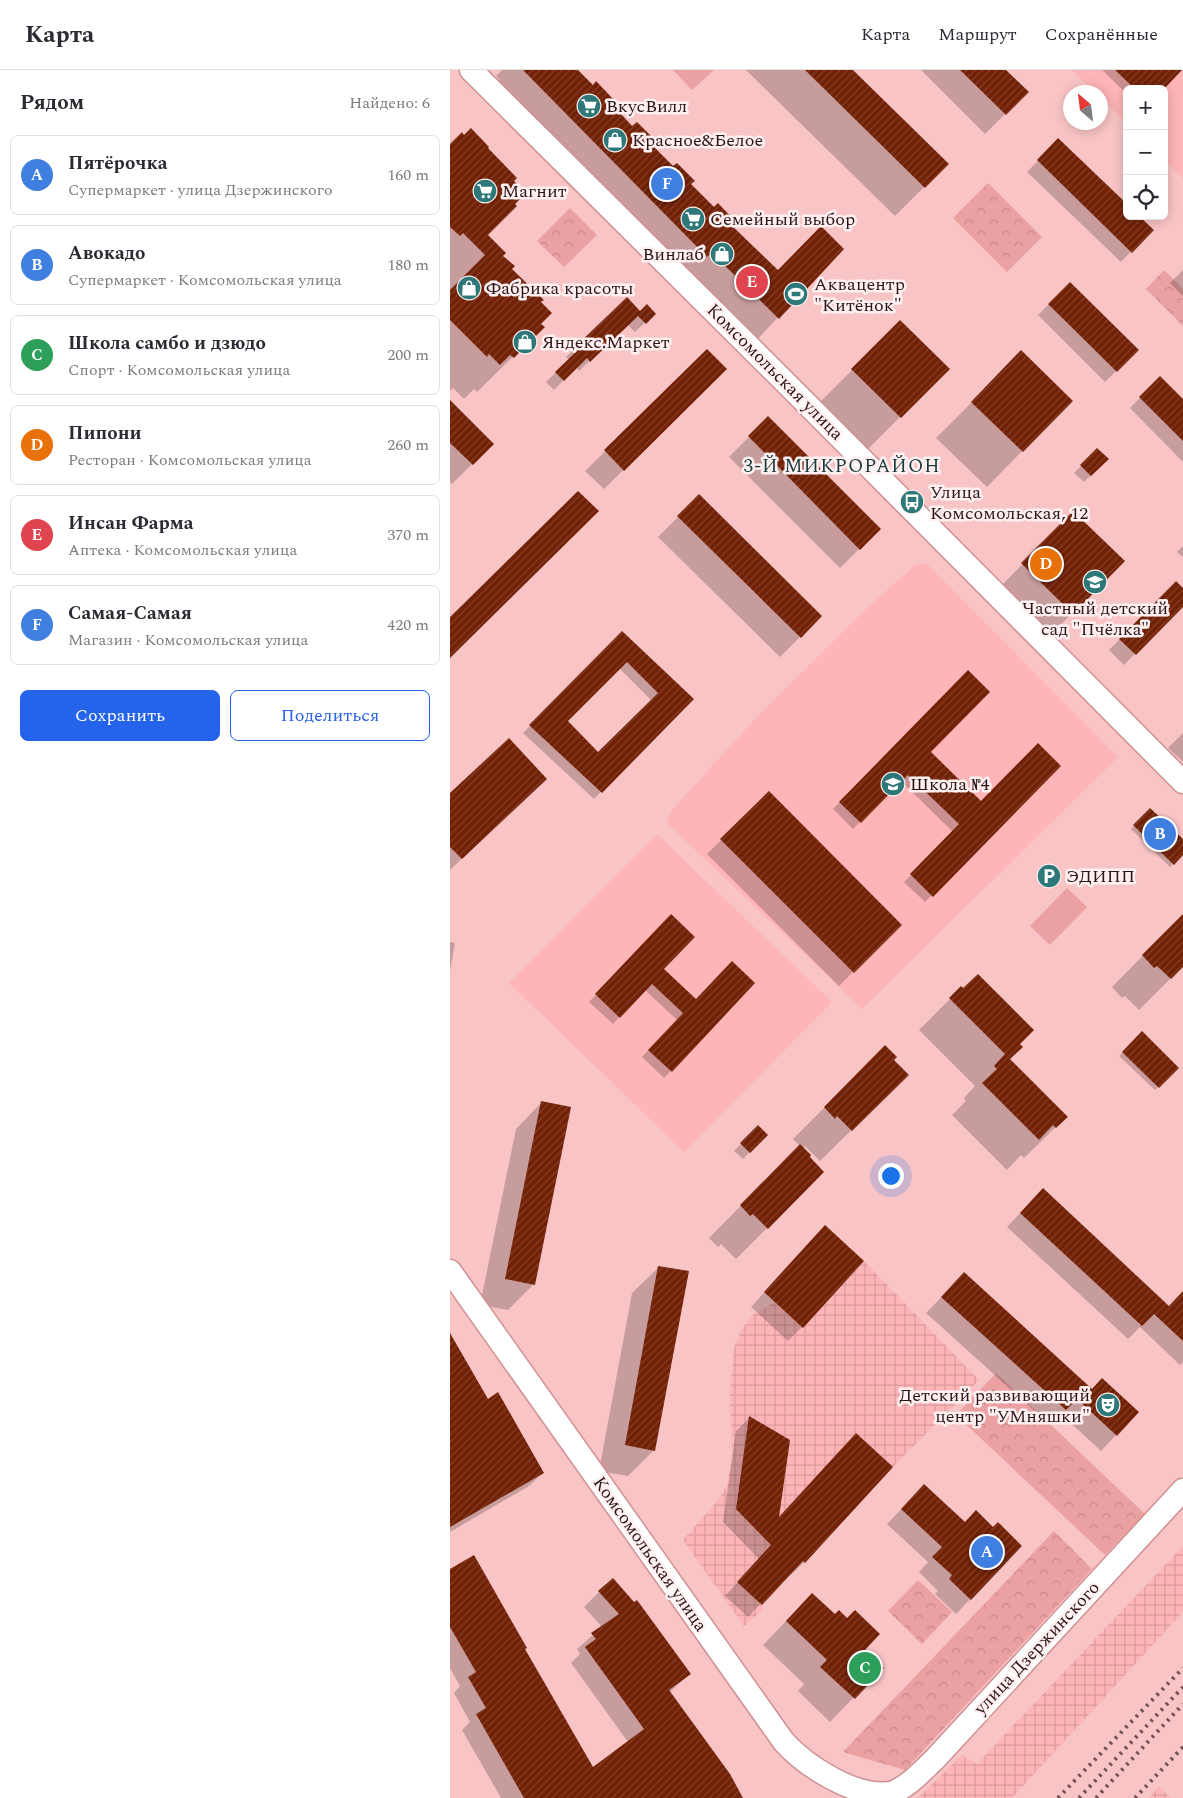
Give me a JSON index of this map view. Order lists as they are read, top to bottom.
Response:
{
  "streets": {
    "street": ["Комсомольская улица", "улица Дзержинского"]
  },
  "crossings": [
    ["Комсомольская улица", "улица Дзержинского"]
  ],
  "districts": ["3-Й МИКРОРАЙОН"],
  "places": {
    "supermarket": ["ВкусВилл", "Магнит", "Семейный выбор"],
    "shop": [
      "Красное&Белое",
      "Винлаб",
      "Фабрика красоты",
      "Яндекс.Маркет"
    ],
    "sports": ["Аквацентр \"Китёнок\""],
    "bus stop": ["Улица Комсомольская, 12"],
    "school or university": ["Частный детский сад \"Пчёлка\"", "Школа №4"],
    "parking": ["ЭДИПП"],
    "theatre": ["Детский развивающий центр \"УМняшки\""]
  },
  "north": "top left",
  "page": {
    "header": "Карта",
    "nav": ["Карта", "Маршрут", "Сохранённые"],
    "heading": ["Рядом", "Найдено: 6"],
    "map_buttons": ["+", "−"],
    "list": [
      {
        "mark": "A",
        "name": "Пятёрочка",
        "note": "Супермаркет · улица Дзержинского",
        "value": "160 m"
      },
      {
        "mark": "B",
        "name": "Авокадо",
        "note": "Супермаркет · Комсомольская улица",
        "value": "180 m"
      },
      {
        "mark": "C",
        "name": "Школа самбо и дзюдо",
        "note": "Спорт · Комсомольская улица",
        "value": "200 m"
      },
      {
        "mark": "D",
        "name": "Пипони",
        "note": "Ресторан · Комсомольская улица",
        "value": "260 m"
      },
      {
        "mark": "E",
        "name": "Инсан Фарма",
        "note": "Аптека · Комсомольская улица",
        "value": "370 m"
      },
      {
        "mark": "F",
        "name": "Самая-Самая",
        "note": "Магазин · Комсомольская улица",
        "value": "420 m"
      }
    ],
    "pins": [
      "F",
      "E",
      "D",
      "B",
      "A",
      "C"
    ],
    "buttons": ["Сохранить", "Поделиться"]
  }
}
